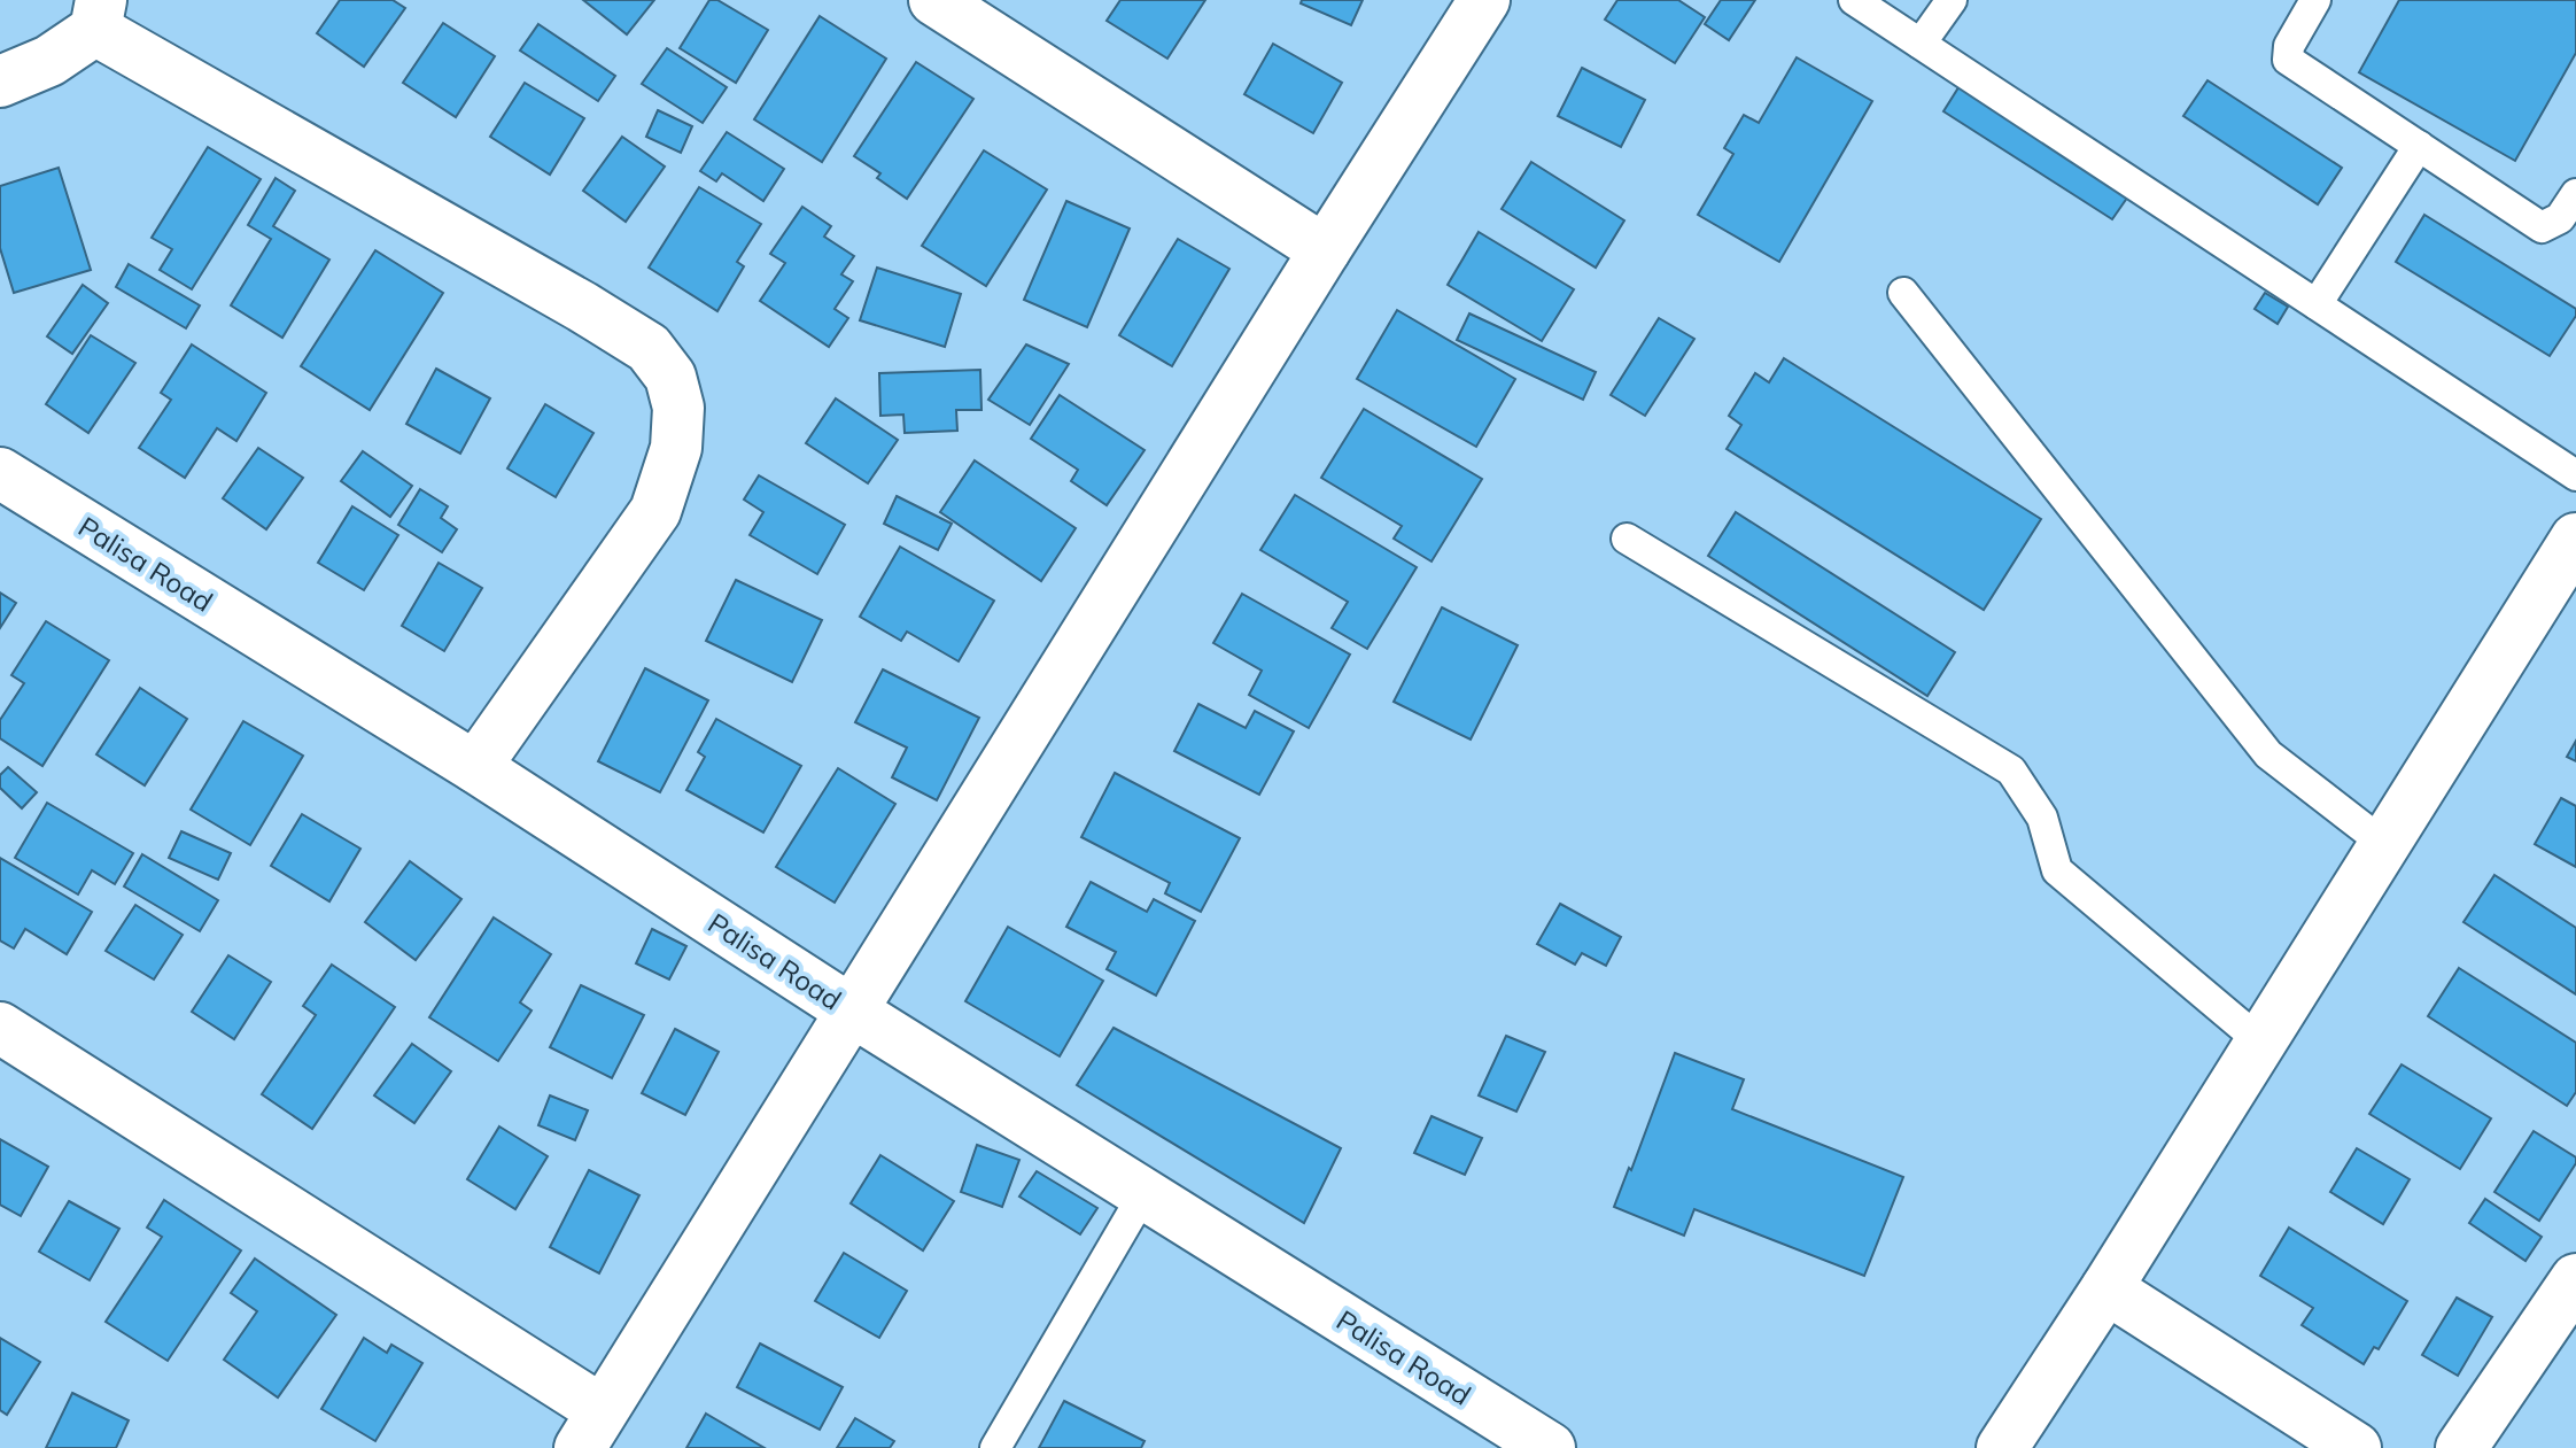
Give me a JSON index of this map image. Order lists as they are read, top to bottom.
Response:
{
  "streets": {
    "street": ["Palisa Road"]
  }
}
